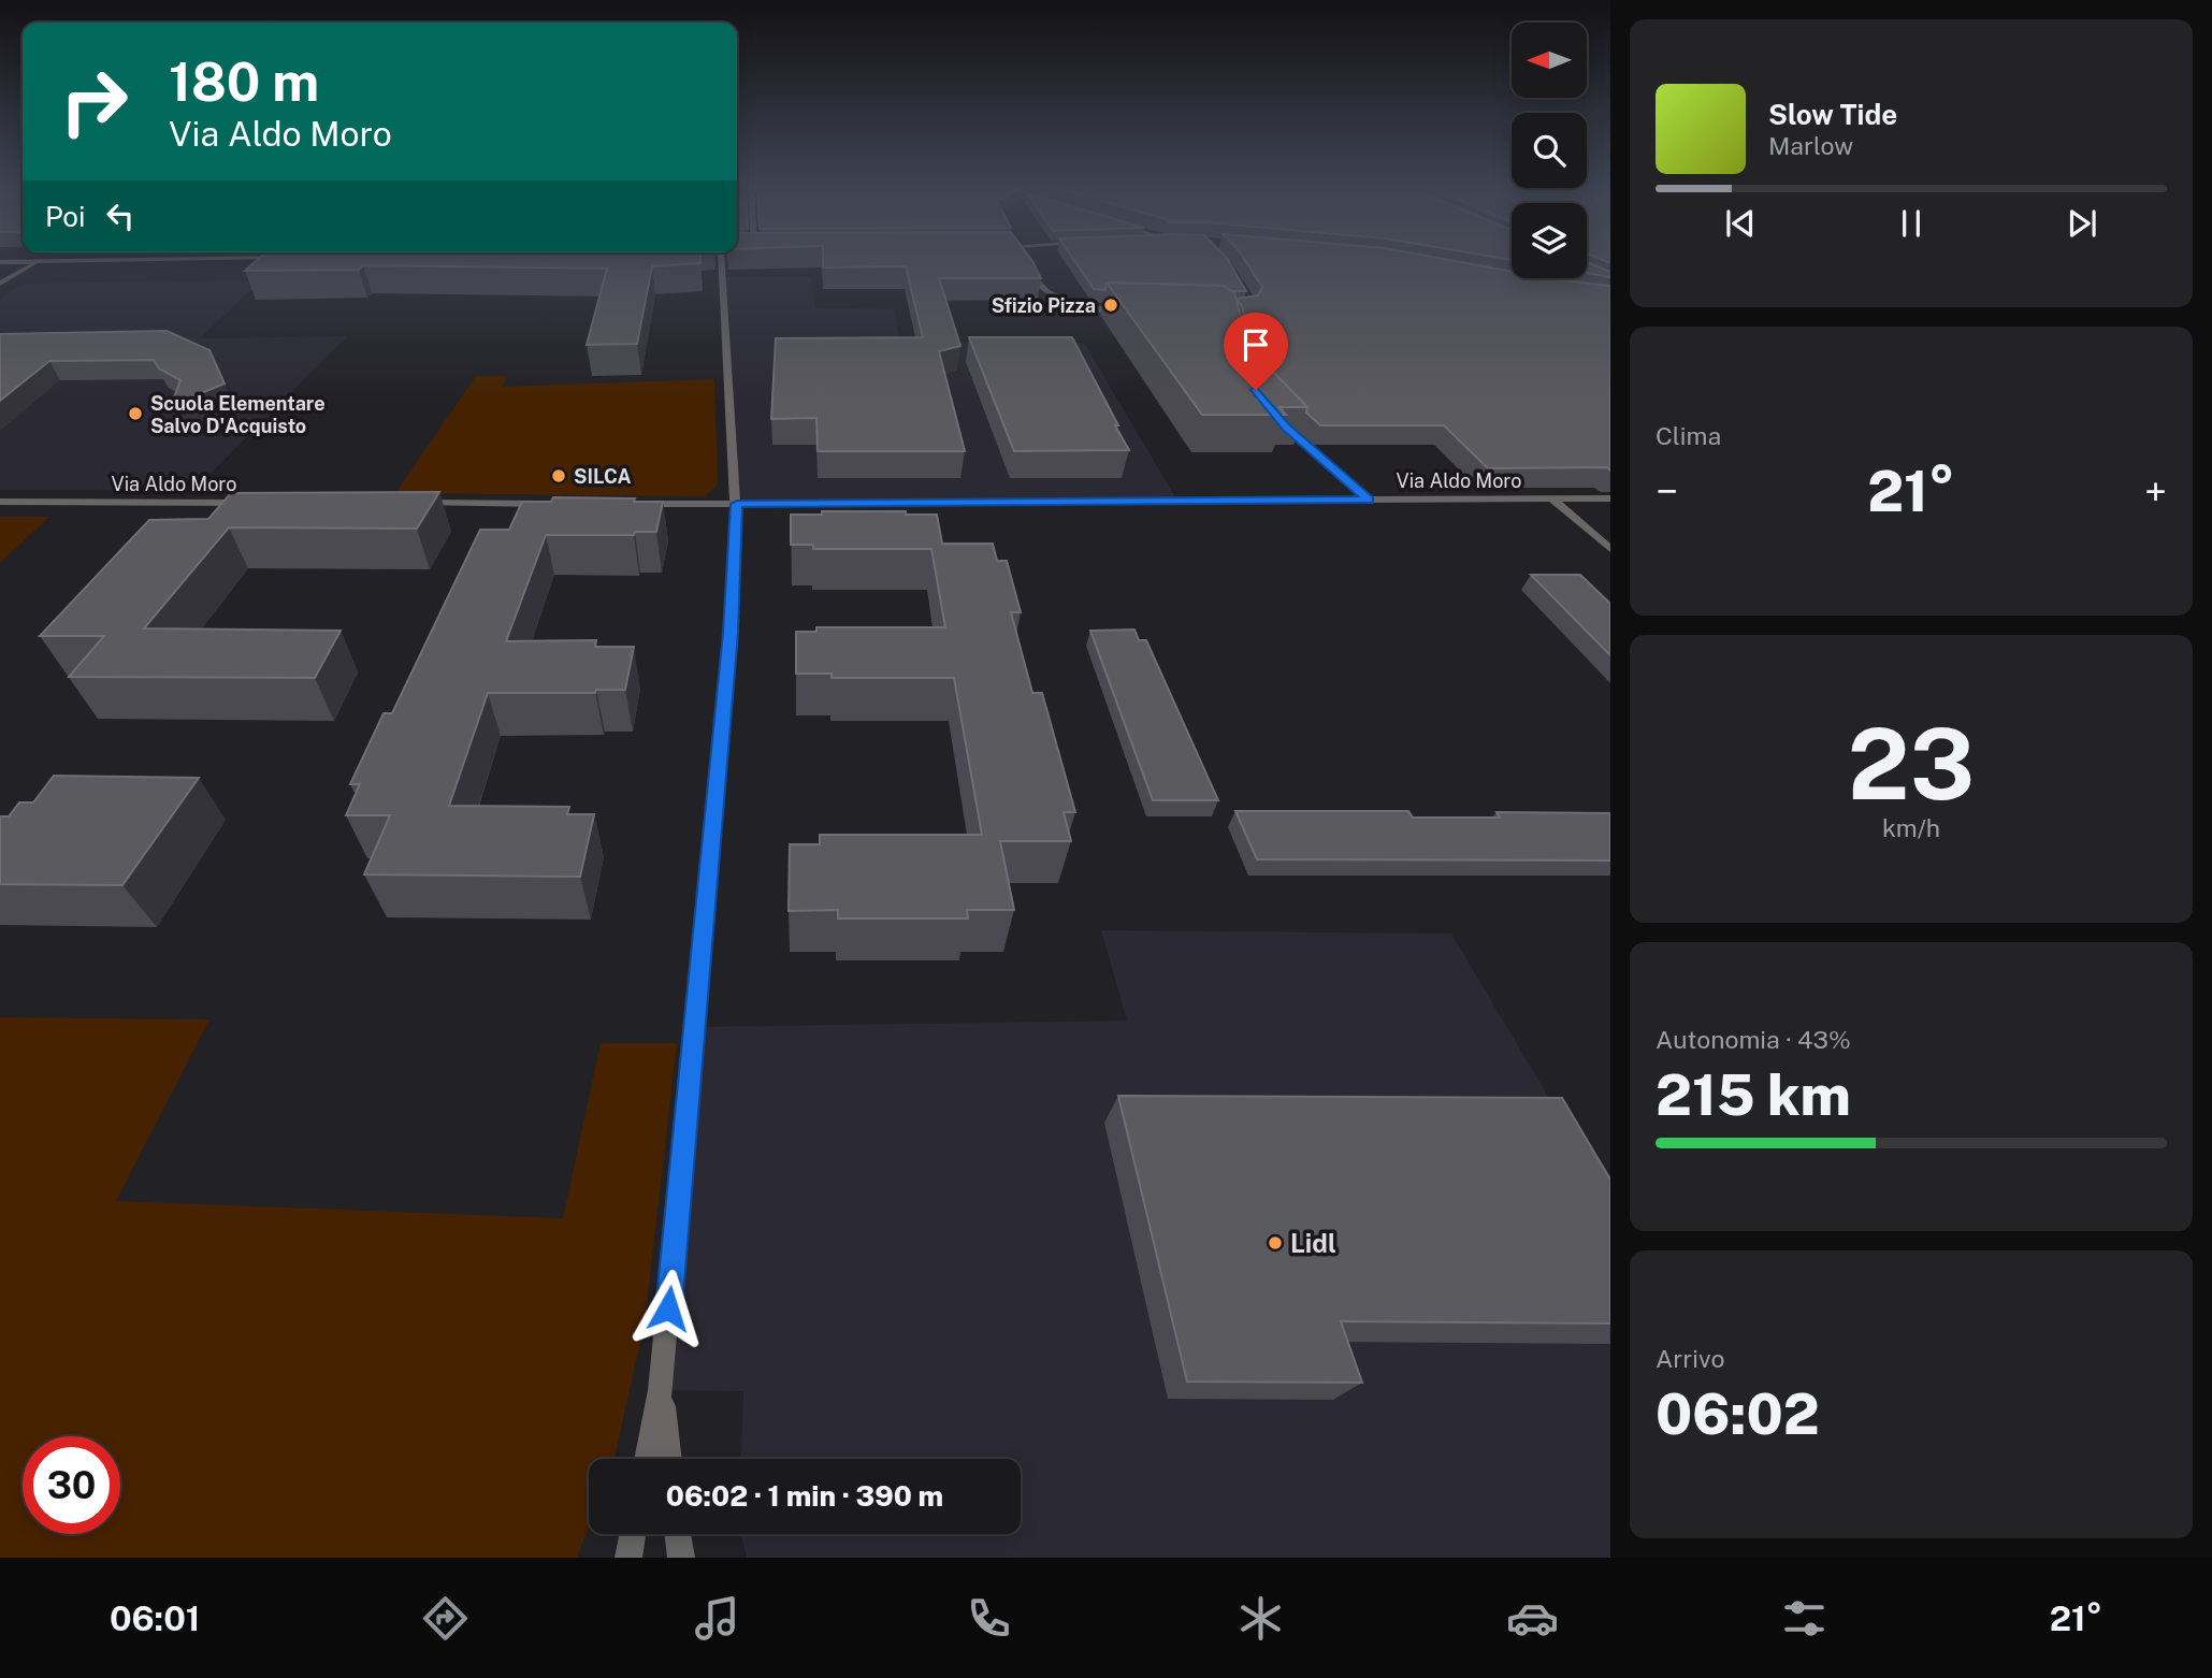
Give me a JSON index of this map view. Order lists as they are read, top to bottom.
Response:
{
  "streets": {
    "street": ["Via Aldo Moro"]
  },
  "places": [
    "Sfizio Pizza",
    "Scuola Elementare Salvo D'Acquisto",
    "SILCA",
    "Lidl"
  ],
  "north": "left",
  "page": {
    "turn": ["180 m", "Via Aldo Moro"],
    "song": ["Slow Tide", "Marlow"],
    "then": "Poi",
    "tile": [
      "Clima",
      ["23", "km/h"],
      ["Autonomia · 43%", "215 km"],
      ["Arrivo", "06:02"]
    ],
    "heat": ["−", "21°", "+"],
    "limit": "30",
    "trip": "06:02 · 1 min · 390 m",
    "tabs": ["06:01", "21°"]
  }
}
